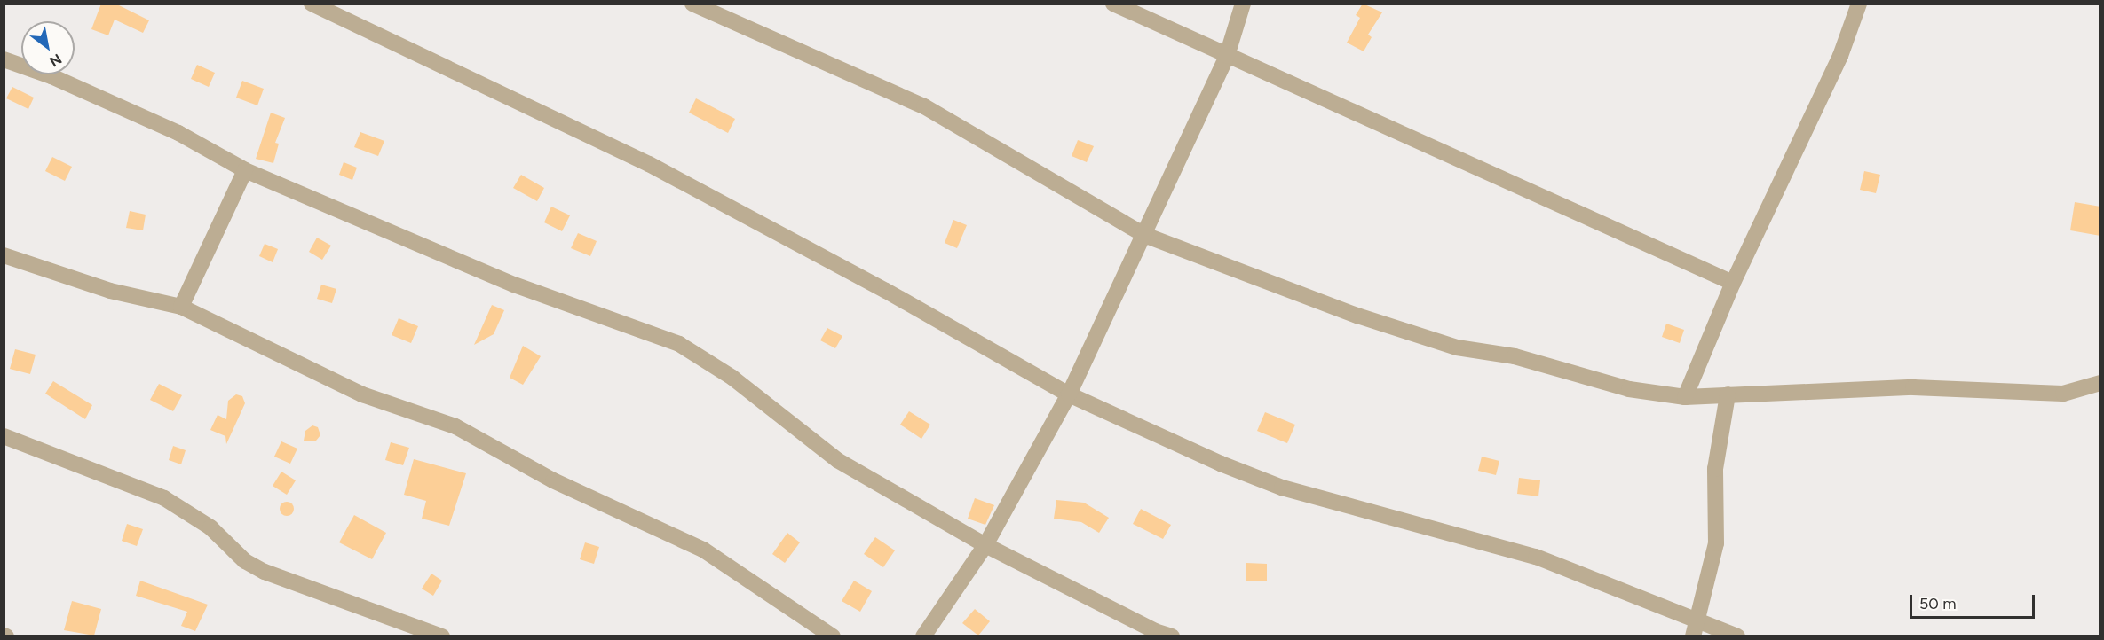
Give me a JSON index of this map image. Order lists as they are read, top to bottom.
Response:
{
  "scale_bar": "50 m",
  "north": "bottom right"
}
